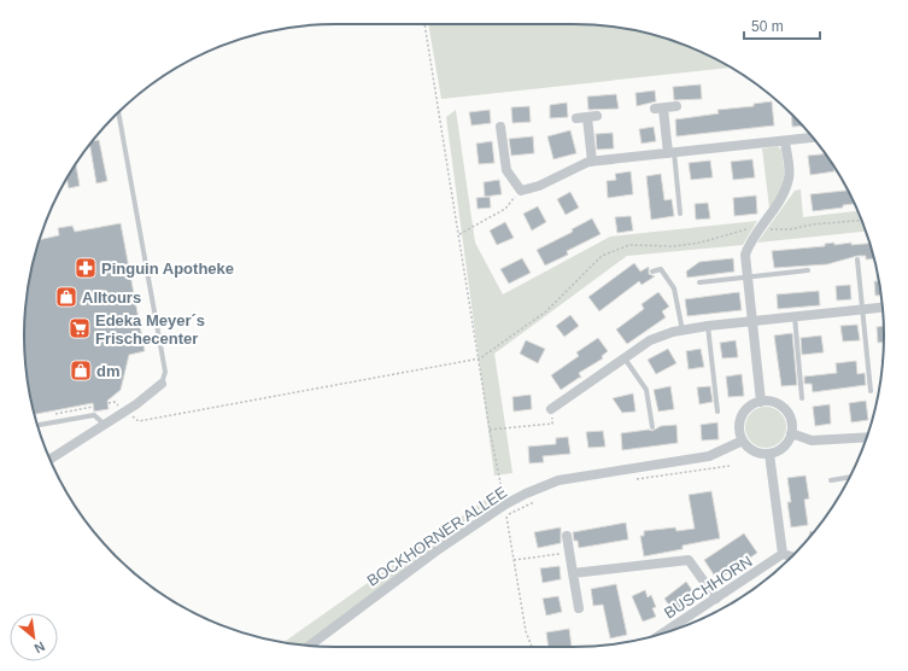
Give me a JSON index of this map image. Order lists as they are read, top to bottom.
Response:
{
  "streets": {
    "street": ["BOCKHORNER ALLEE", "BUSCHHORN"]
  },
  "places": {
    "pharmacy": ["Pinguin Apotheke"],
    "shop": ["Alltours", "dm"],
    "supermarket": ["Edeka Meyer´s Frischecenter"]
  },
  "scale_bar": "50 m",
  "north": "bottom right"
}
